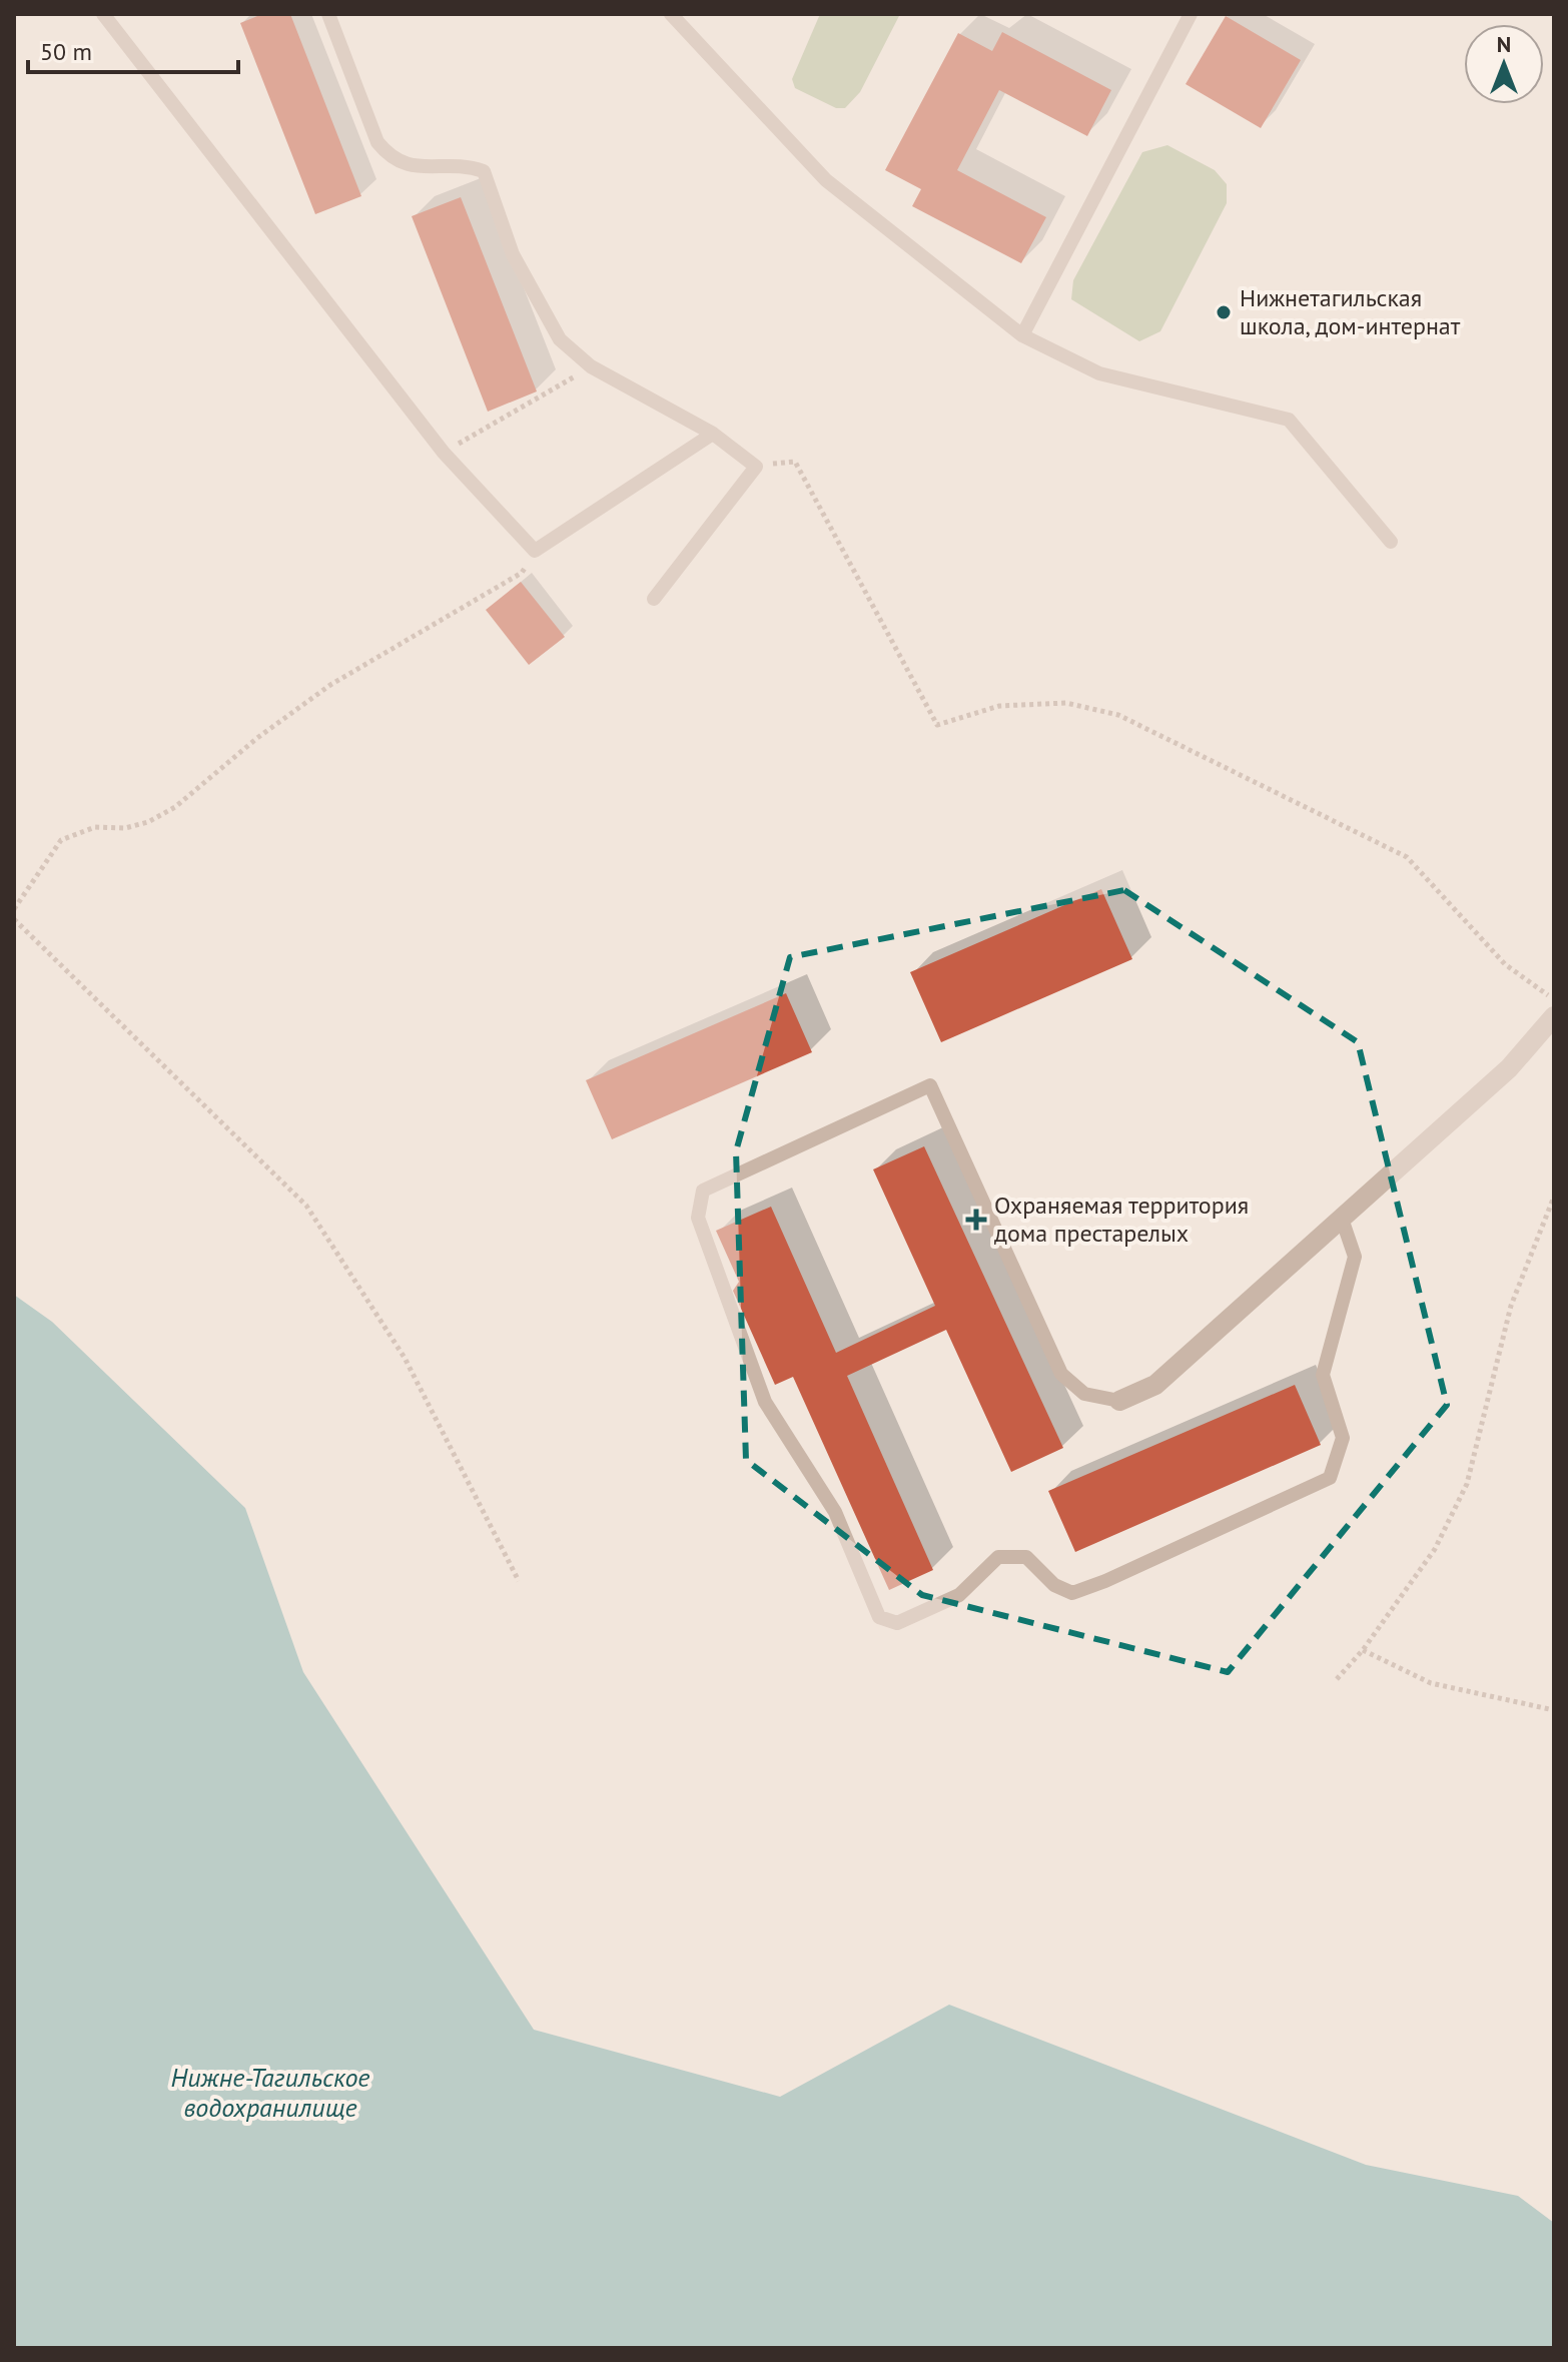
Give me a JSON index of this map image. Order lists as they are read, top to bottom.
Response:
{
  "water": ["Нижне-Тагильское водохранилище"],
  "places": {
    "other": ["Нижнетагильская школа, дом-интернат"],
    "health": ["Охраняемая территория дома престарелых"]
  },
  "scale_bar": "50 m",
  "north": "top"
}
